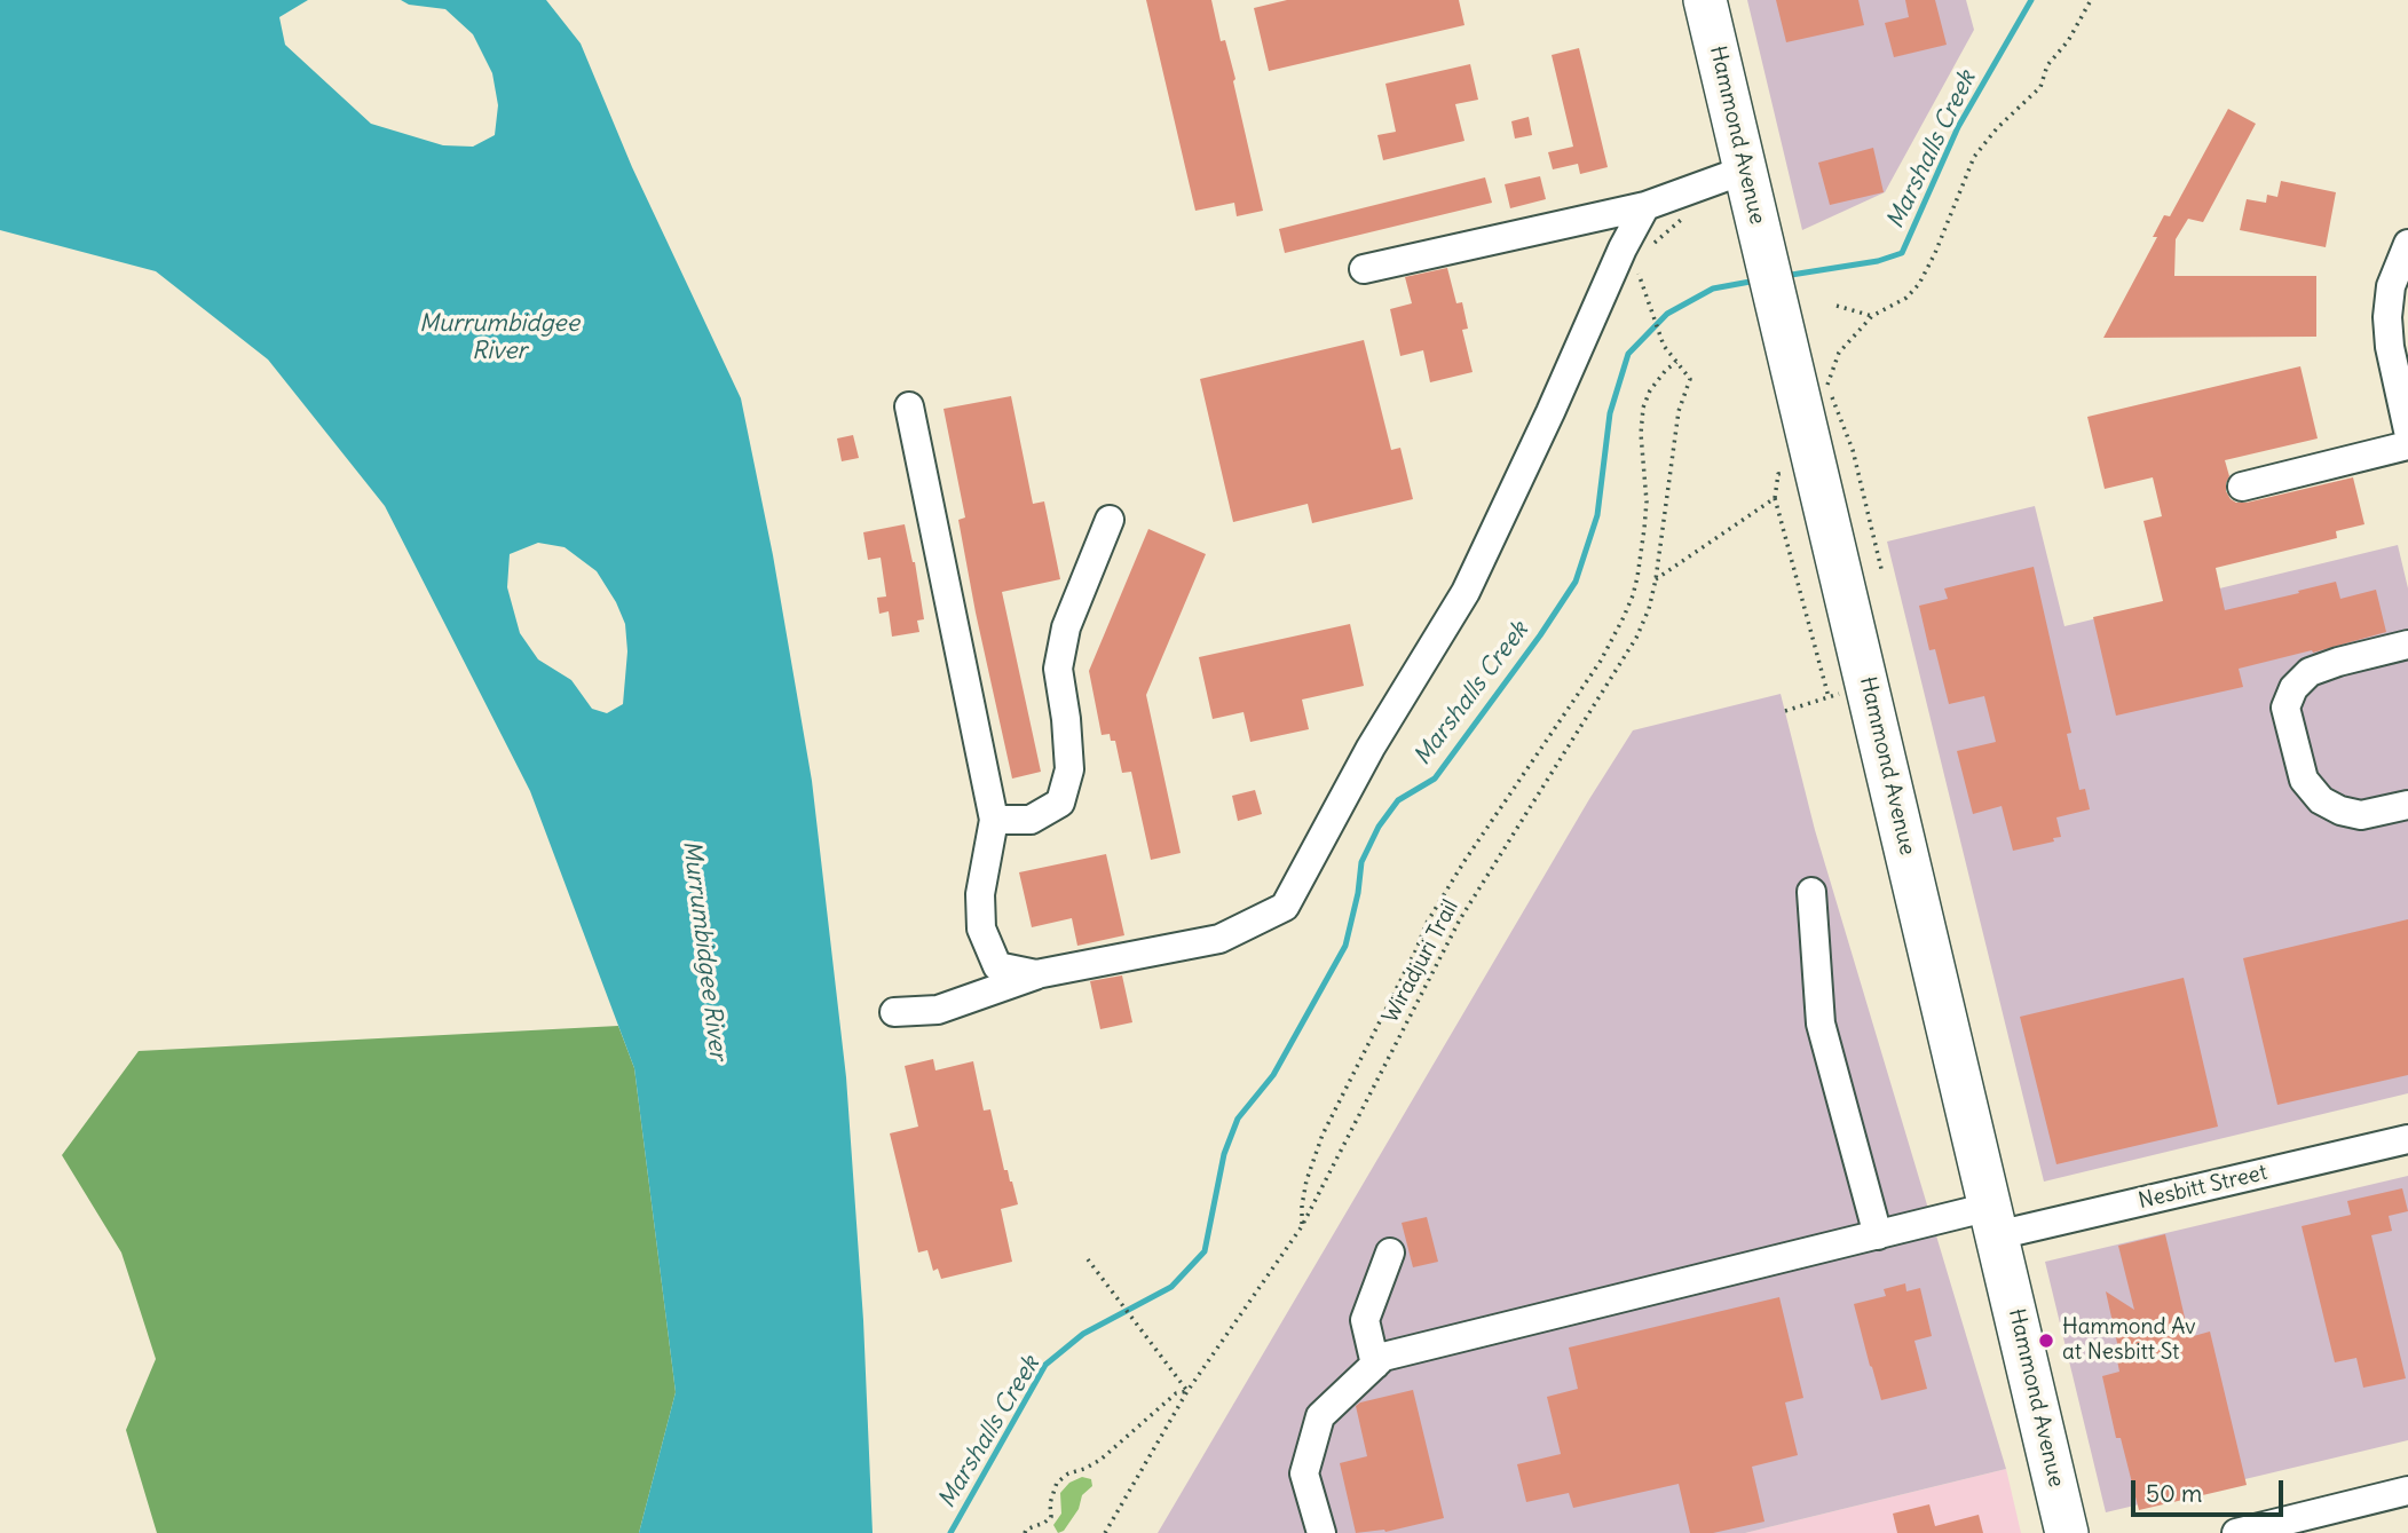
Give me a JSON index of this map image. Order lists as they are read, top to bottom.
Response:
{
  "streets": {
    "highway": ["Hammond Avenue"],
    "street": ["Nesbitt Street"],
    "path": ["Wiradjuri Trail"]
  },
  "crossings": [
    ["Hammond Avenue", "Nesbitt Street"]
  ],
  "water": ["Marshalls Creek", "Murrumbidgee River"],
  "places": ["Hammond Av at Nesbitt St"],
  "scale_bar": "50 m"
}
